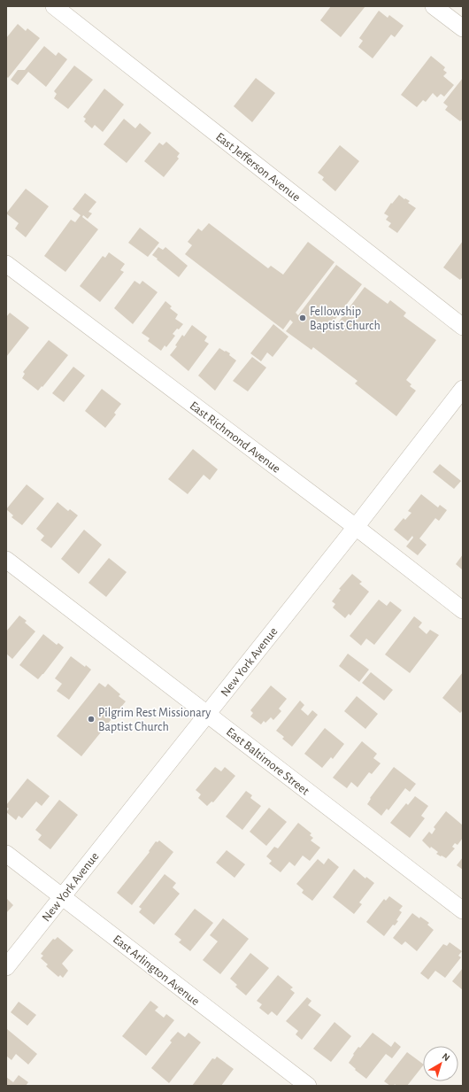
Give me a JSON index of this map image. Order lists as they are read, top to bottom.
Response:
{
  "streets": {
    "street": [
      "East Jefferson Avenue",
      "East Richmond Avenue",
      "New York Avenue",
      "East Baltimore Street",
      "East Arlington Avenue"
    ]
  },
  "crossings": [
    ["East Richmond Avenue", "New York Avenue"],
    ["New York Avenue", "East Baltimore Street"],
    ["New York Avenue", "East Arlington Avenue"]
  ],
  "places": ["Fellowship Baptist Church", "Pilgrim Rest Missionary Baptist Church"],
  "north": "top right"
}
